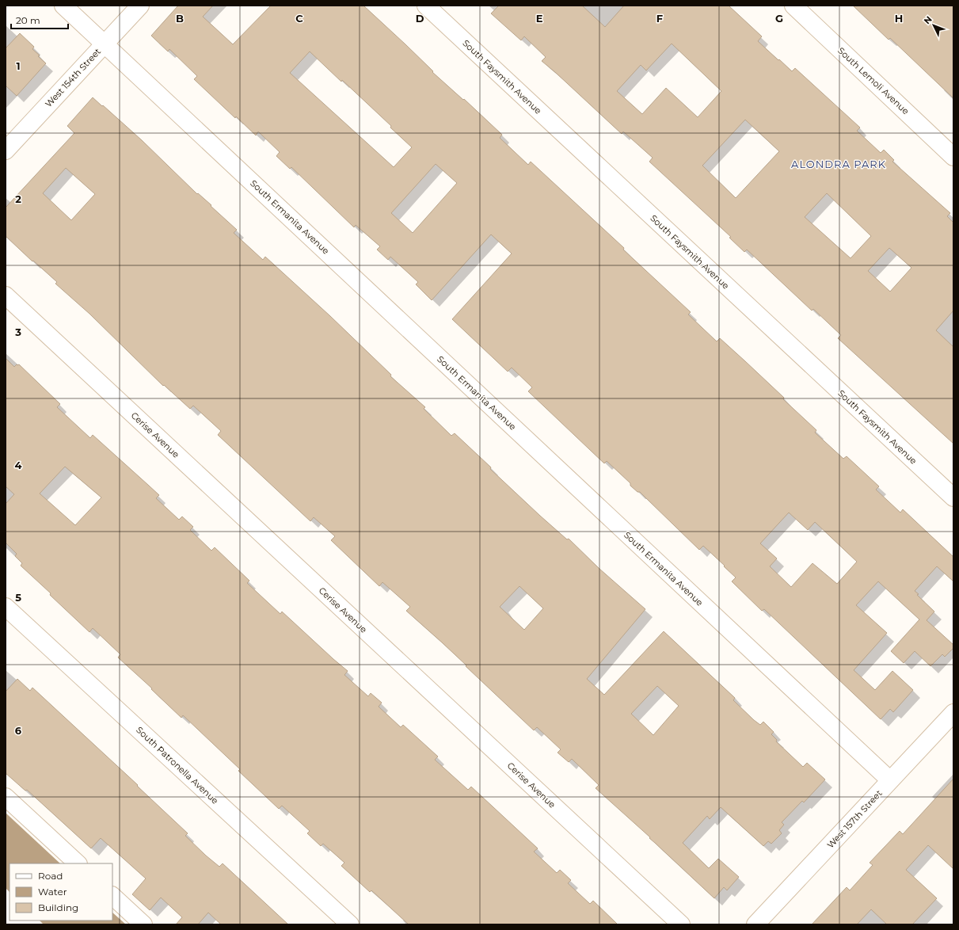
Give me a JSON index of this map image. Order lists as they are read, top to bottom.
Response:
{
  "streets": {
    "street": [
      "South Faysmith Avenue",
      "West 154th Street",
      "South Lemoli Avenue",
      "South Ermanita Avenue",
      "Cerise Avenue",
      "South Patronella Avenue",
      "West 157th Street"
    ]
  },
  "crossings": [
    ["West 154th Street", "South Ermanita Avenue"],
    ["South Ermanita Avenue", "West 157th Street"]
  ],
  "districts": ["ALONDRA PARK"],
  "legend": ["Road", "Water", "Building"],
  "scale_bar": "20 m",
  "north": "top left",
  "grid": {
    "columns": [
      "B",
      "C",
      "D",
      "E",
      "F",
      "G",
      "H"
    ],
    "rows": [
      "1",
      "2",
      "3",
      "4",
      "5",
      "6"
    ]
  }
}
